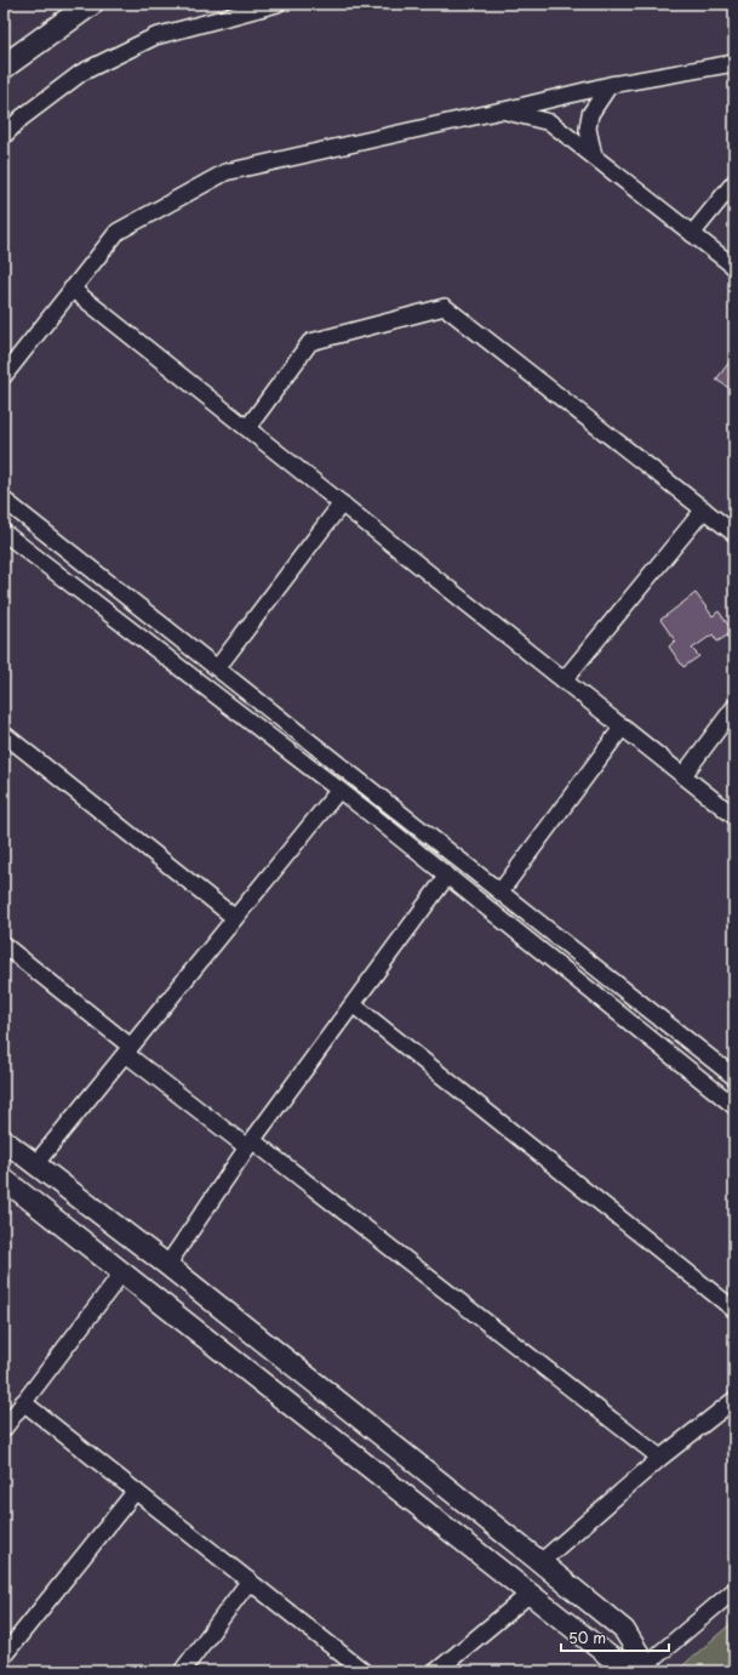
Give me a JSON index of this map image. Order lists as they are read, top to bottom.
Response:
{
  "scale_bar": "50 m"
}
